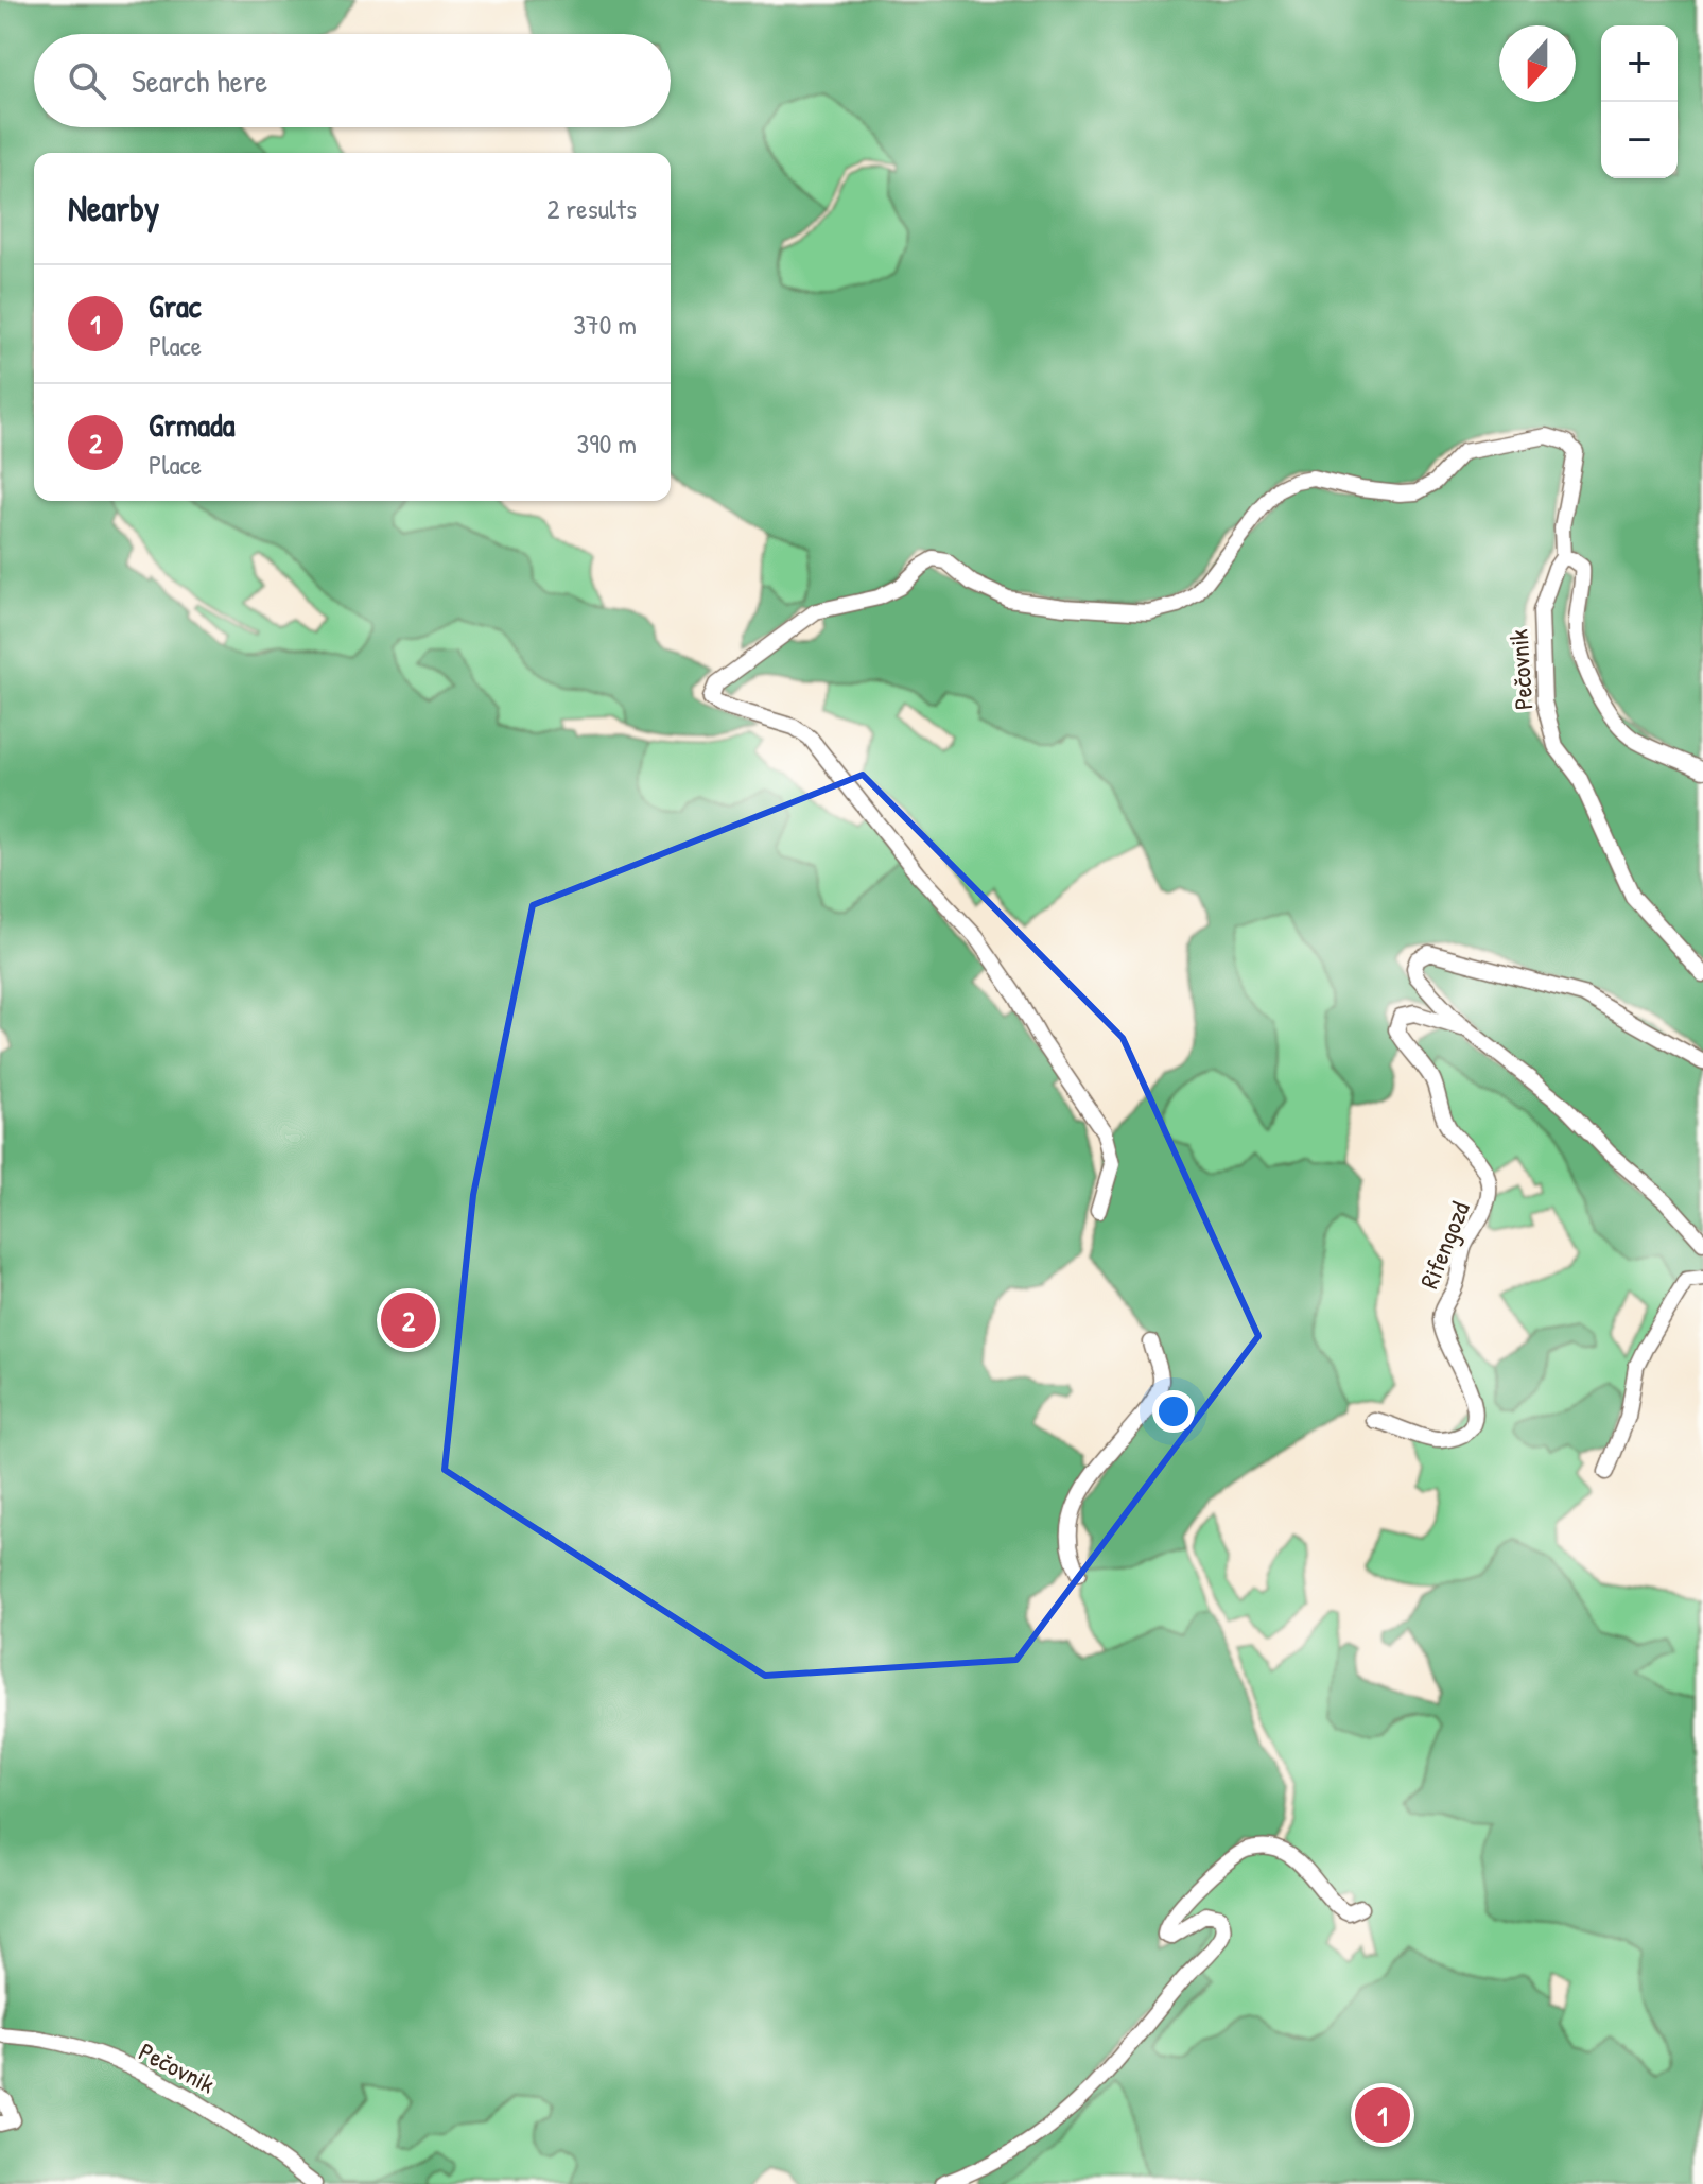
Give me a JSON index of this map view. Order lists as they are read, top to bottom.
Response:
{
  "streets": {
    "street": ["Pečovnik", "Rifengozd"]
  },
  "north": "bottom",
  "page": {
    "map_buttons": ["+", "−"],
    "search": "Search here",
    "heading": ["Nearby", "2 results"],
    "list": [
      {
        "mark": "1",
        "name": "Grac",
        "note": "Place",
        "value": "370 m"
      },
      {
        "mark": "2",
        "name": "Grmada",
        "note": "Place",
        "value": "390 m"
      }
    ],
    "pins": ["2", "1"]
  }
}
